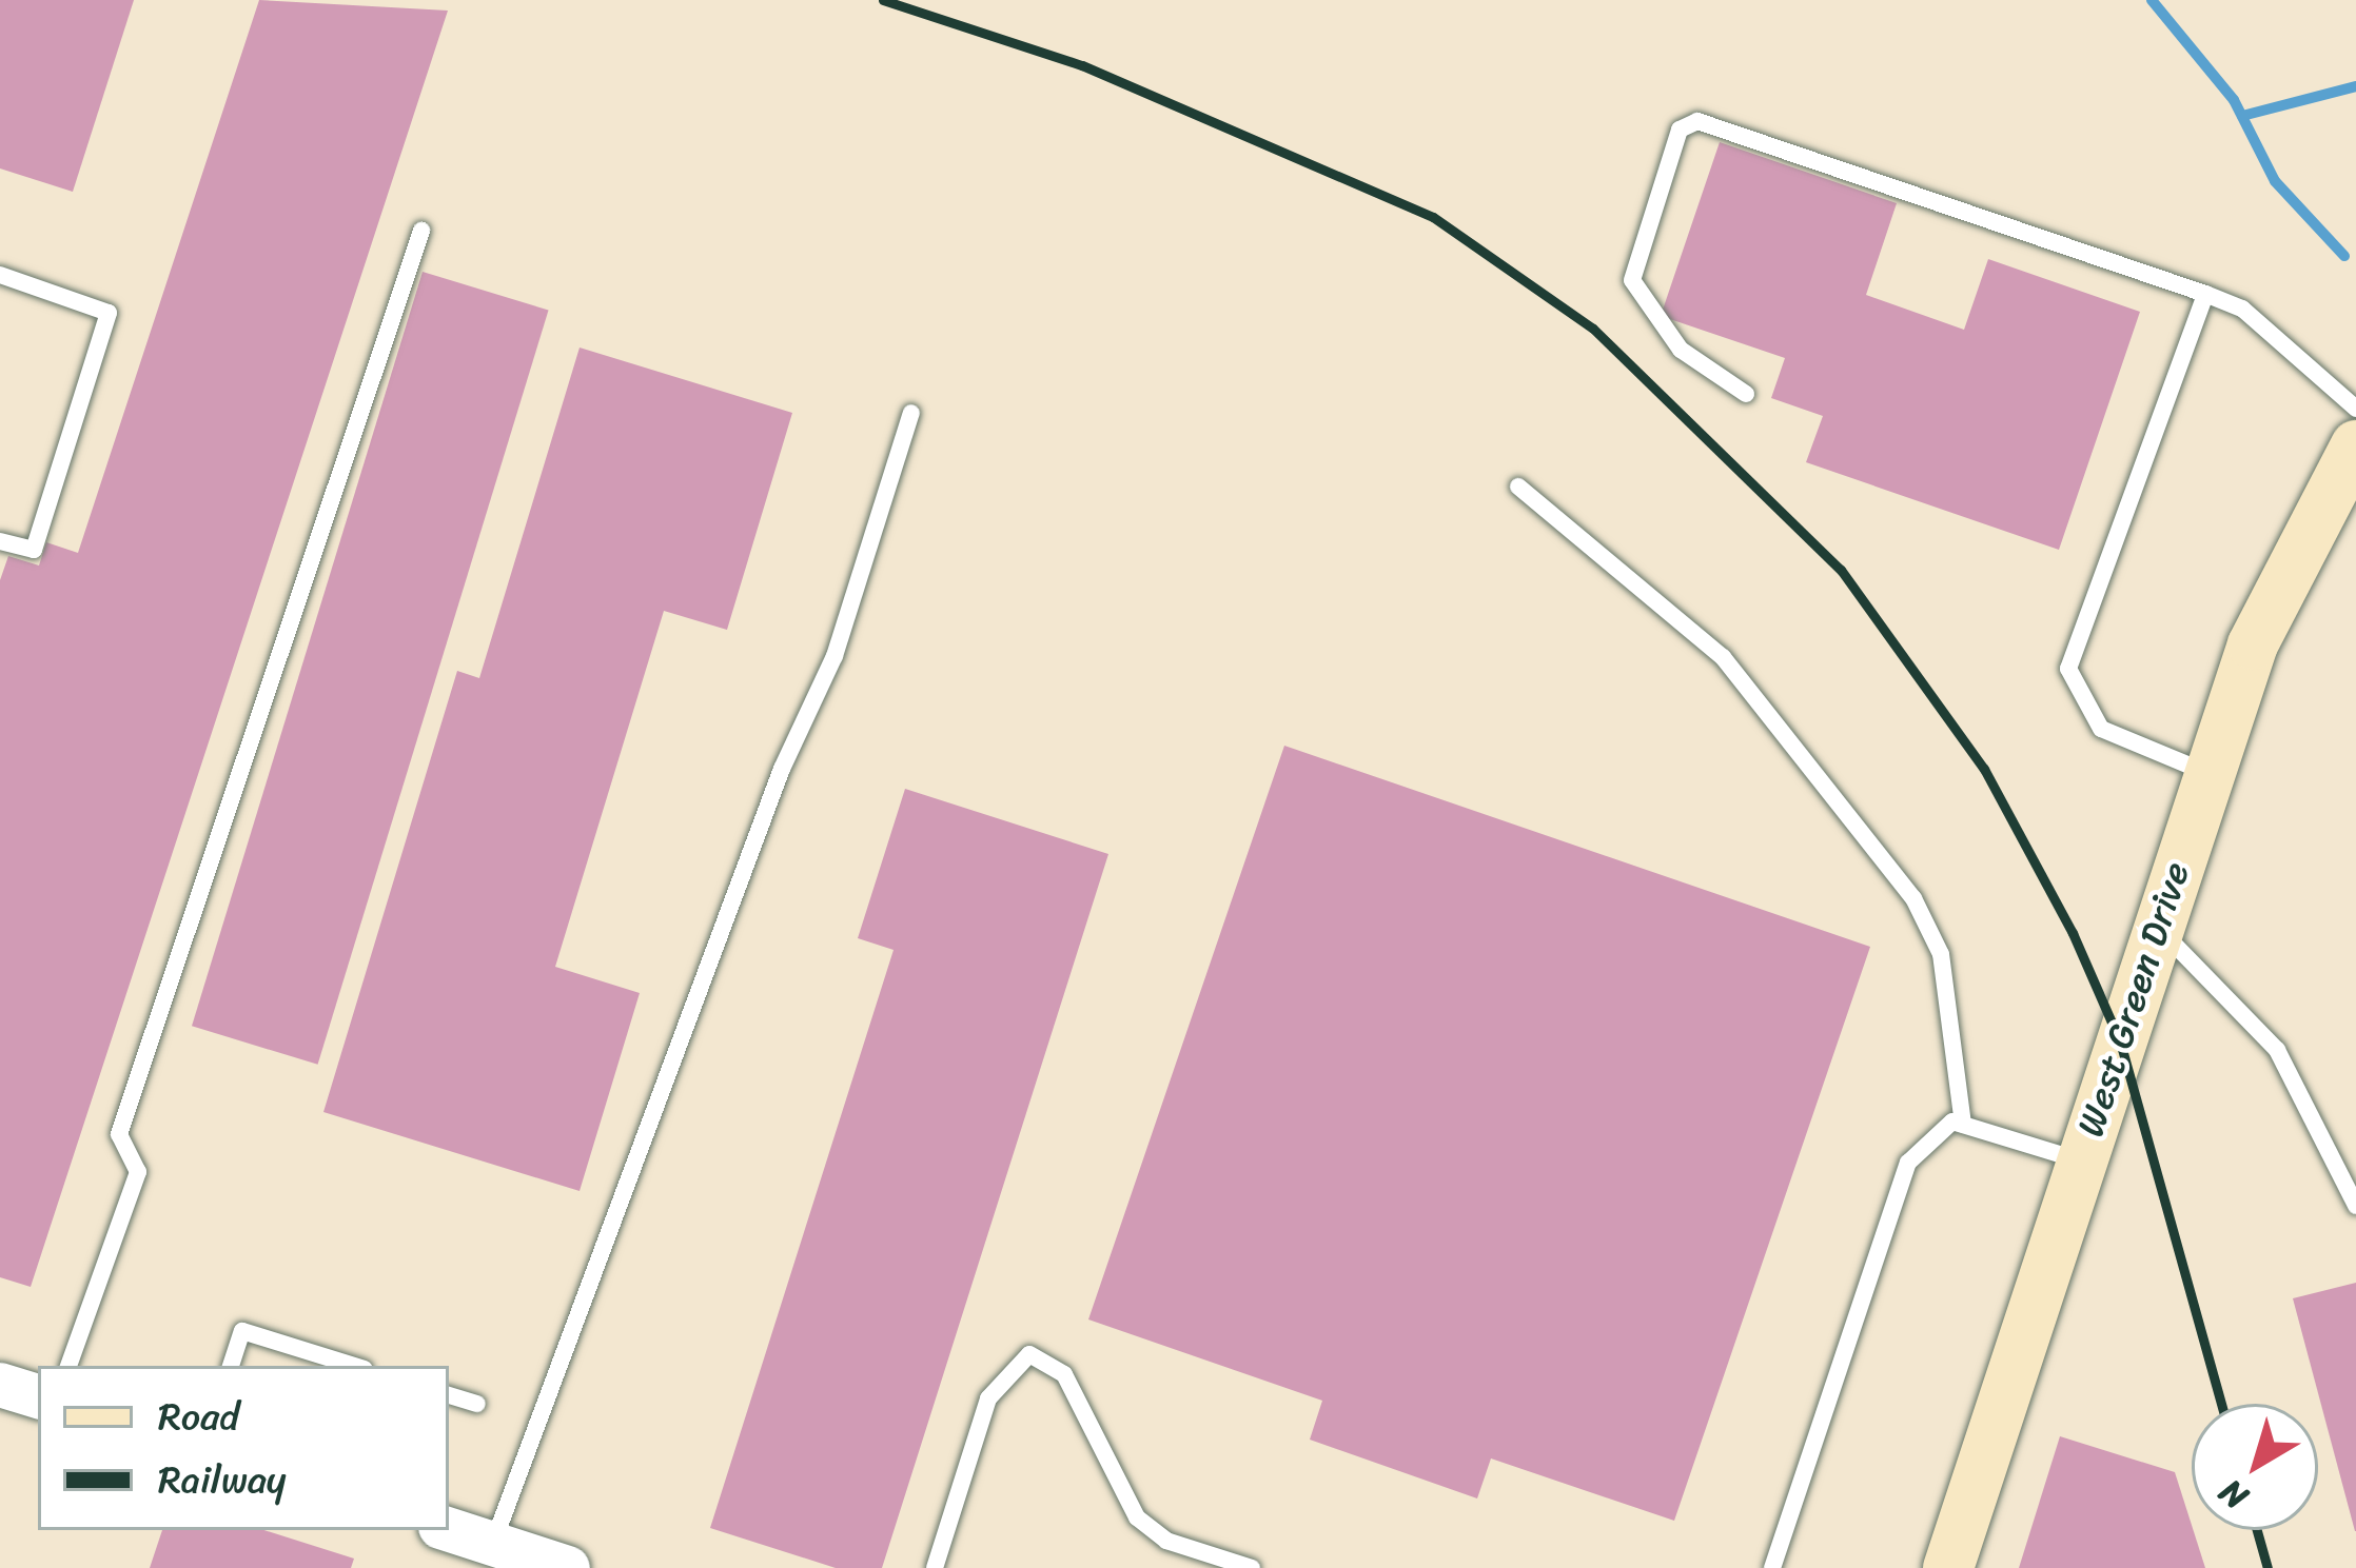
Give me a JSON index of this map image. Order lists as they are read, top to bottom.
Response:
{
  "streets": {
    "main road": ["West Green Drive"]
  },
  "legend": ["Road", "Railway"],
  "north": "bottom left"
}
